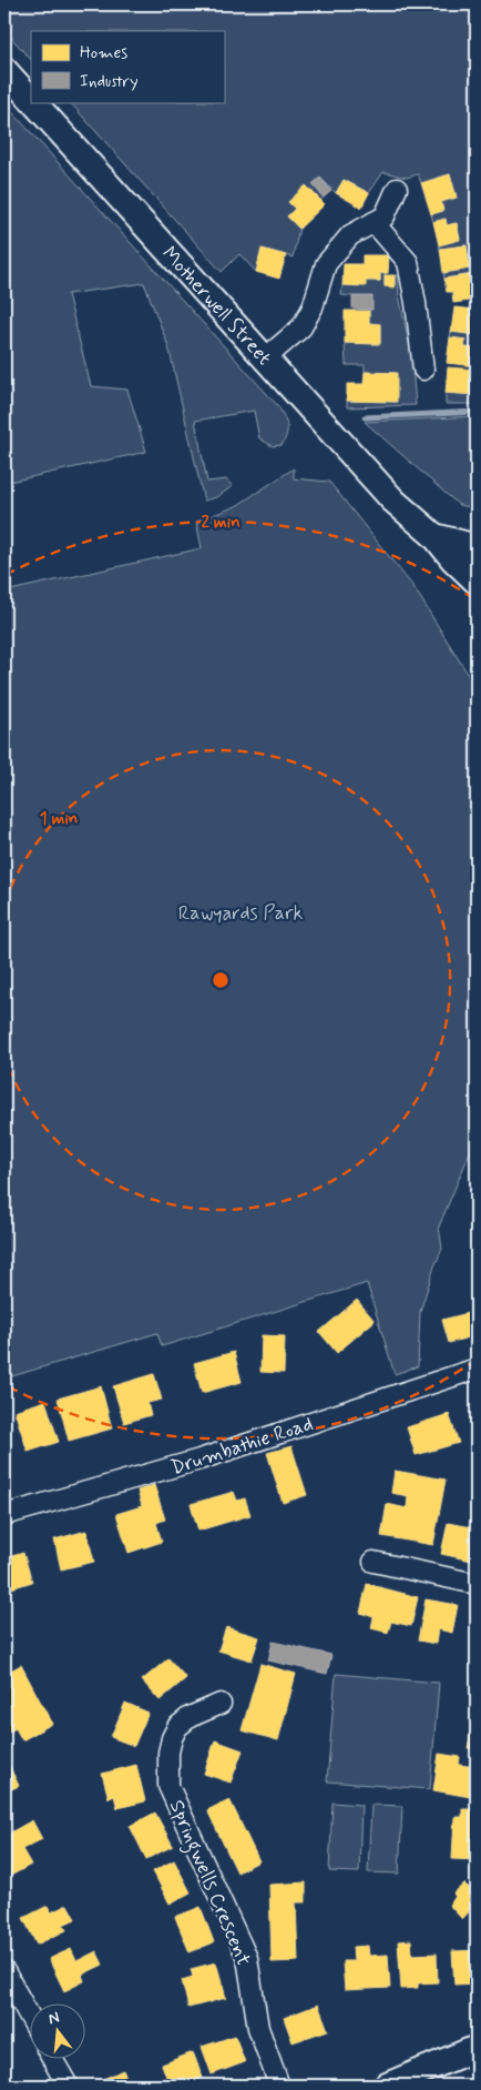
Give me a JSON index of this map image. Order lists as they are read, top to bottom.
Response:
{
  "streets": {
    "main road": ["Motherwell Street"],
    "street": ["Drumbathie Road", "Springwells Crescent"]
  },
  "parks": ["Rawyards Park"],
  "legend": ["Homes", "Industry"],
  "north": "top",
  "rings": ["2 min", "1 min"]
}
